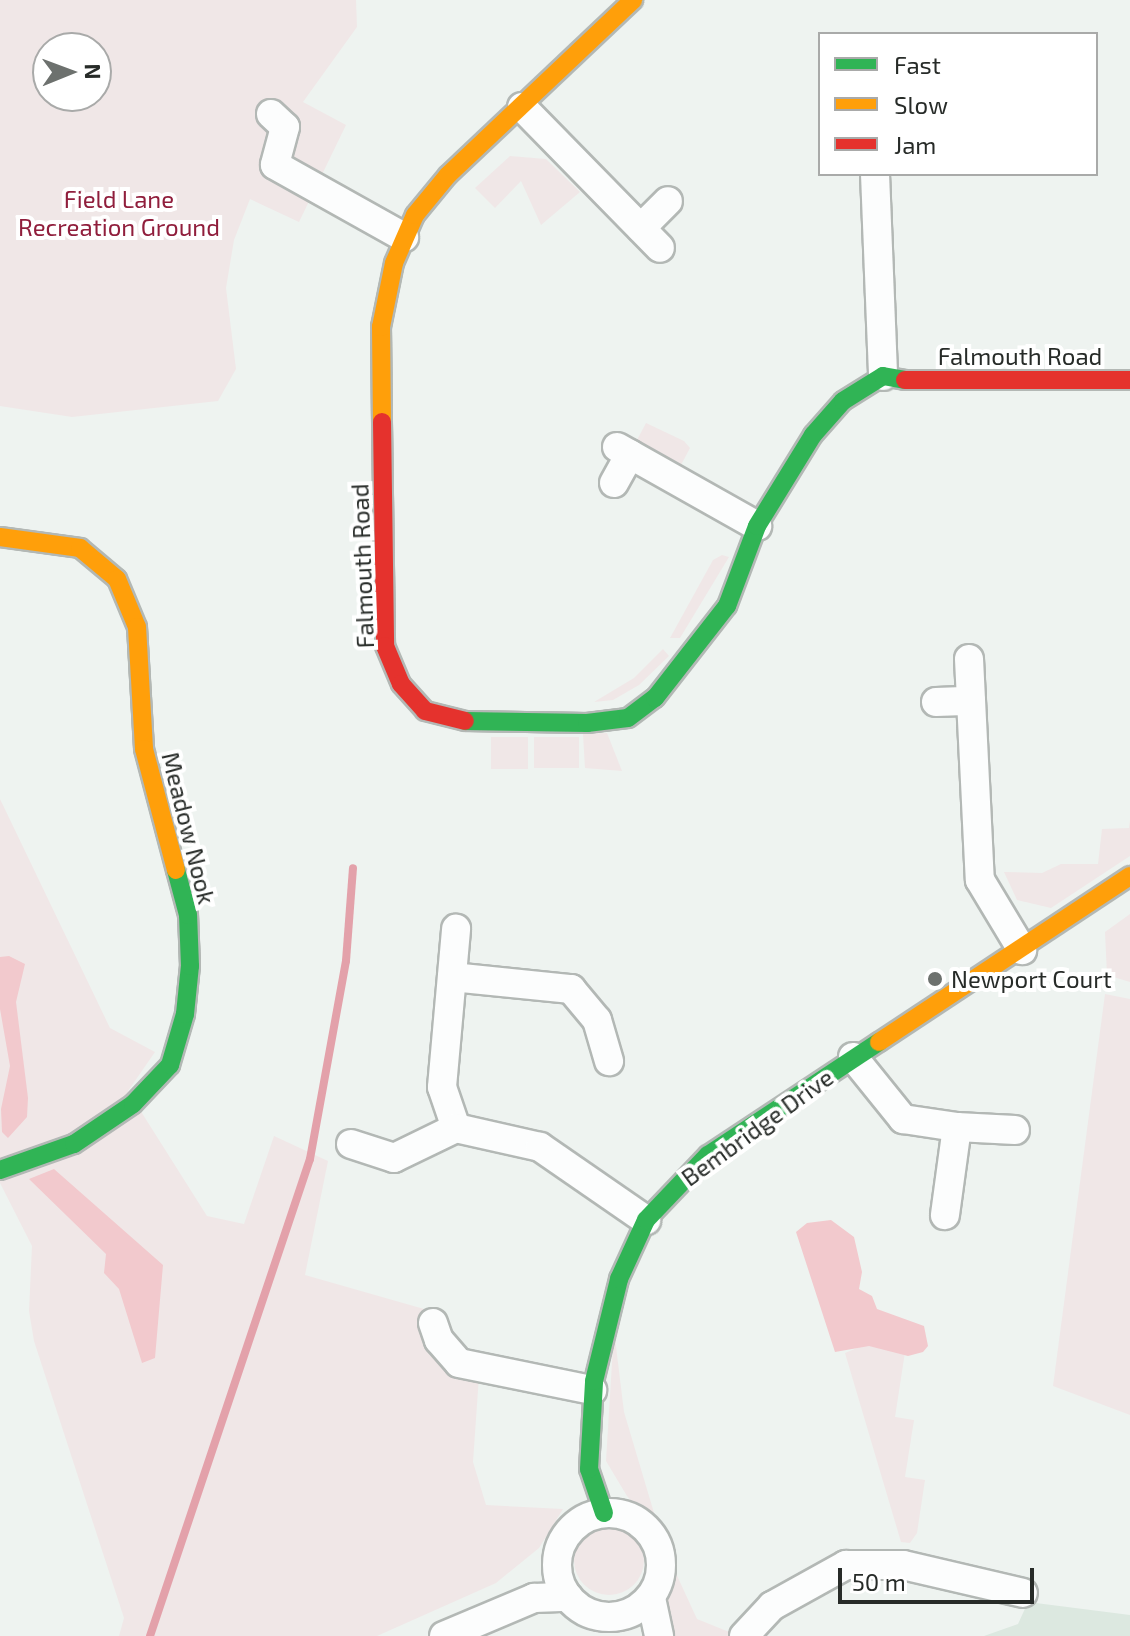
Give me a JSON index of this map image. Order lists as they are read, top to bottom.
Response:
{
  "streets": {
    "street": ["Falmouth Road", "Meadow Nook", "Bembridge Drive"]
  },
  "parks": ["Field Lane Recreation Ground"],
  "places": ["Newport Court"],
  "legend": ["Fast", "Slow", "Jam"],
  "scale_bar": "50 m",
  "north": "right"
}
